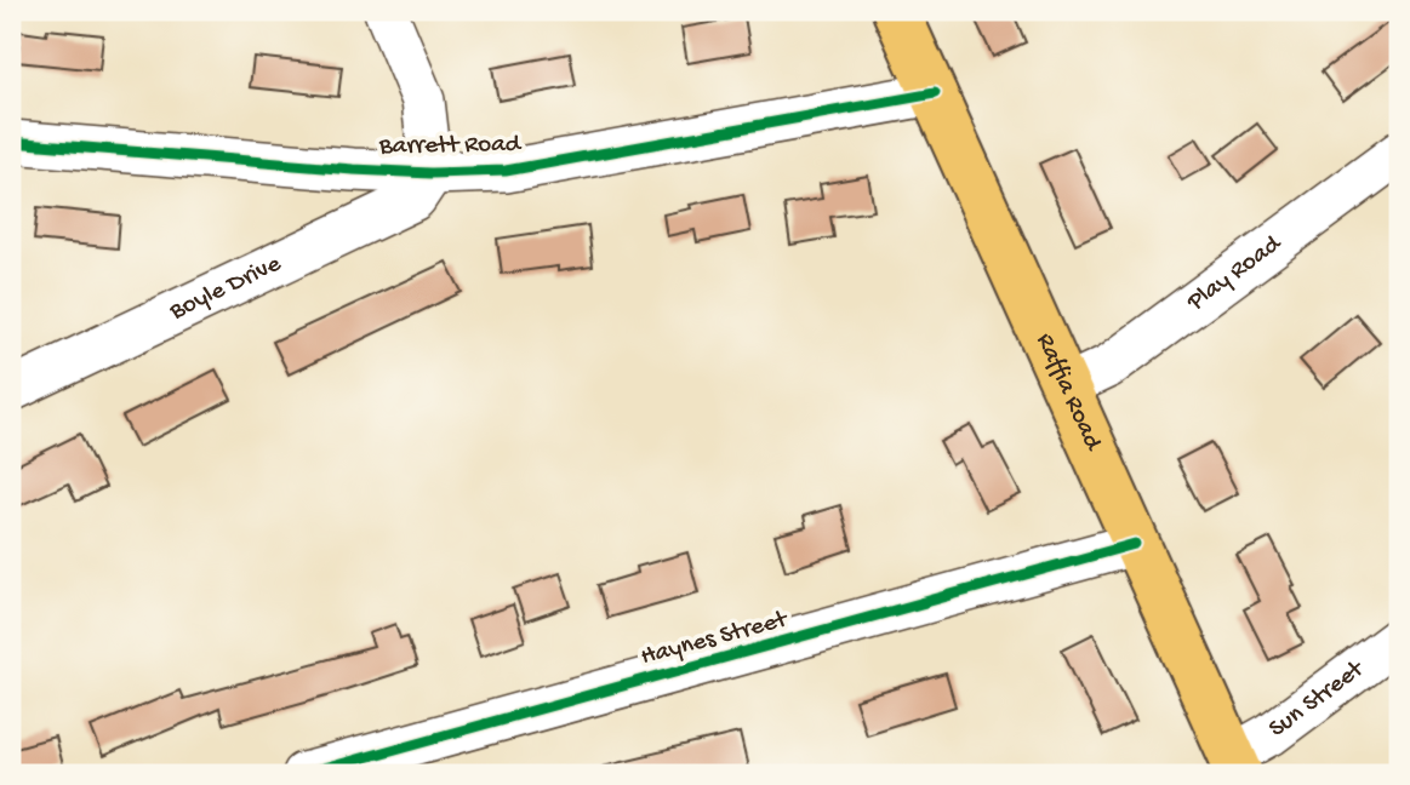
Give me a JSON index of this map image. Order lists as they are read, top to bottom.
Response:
{
  "streets": {
    "main road": ["Raffia Road"],
    "street": [
      "Barrett Road",
      "Play Road",
      "Boyle Drive",
      "Haynes Street",
      "Sun Street"
    ]
  },
  "crossings": [
    ["Barrett Road", "Boyle Drive"],
    ["Barrett Road", "Raffia Road"],
    ["Play Road", "Raffia Road"],
    ["Raffia Road", "Haynes Street"],
    ["Raffia Road", "Sun Street"]
  ]
}
